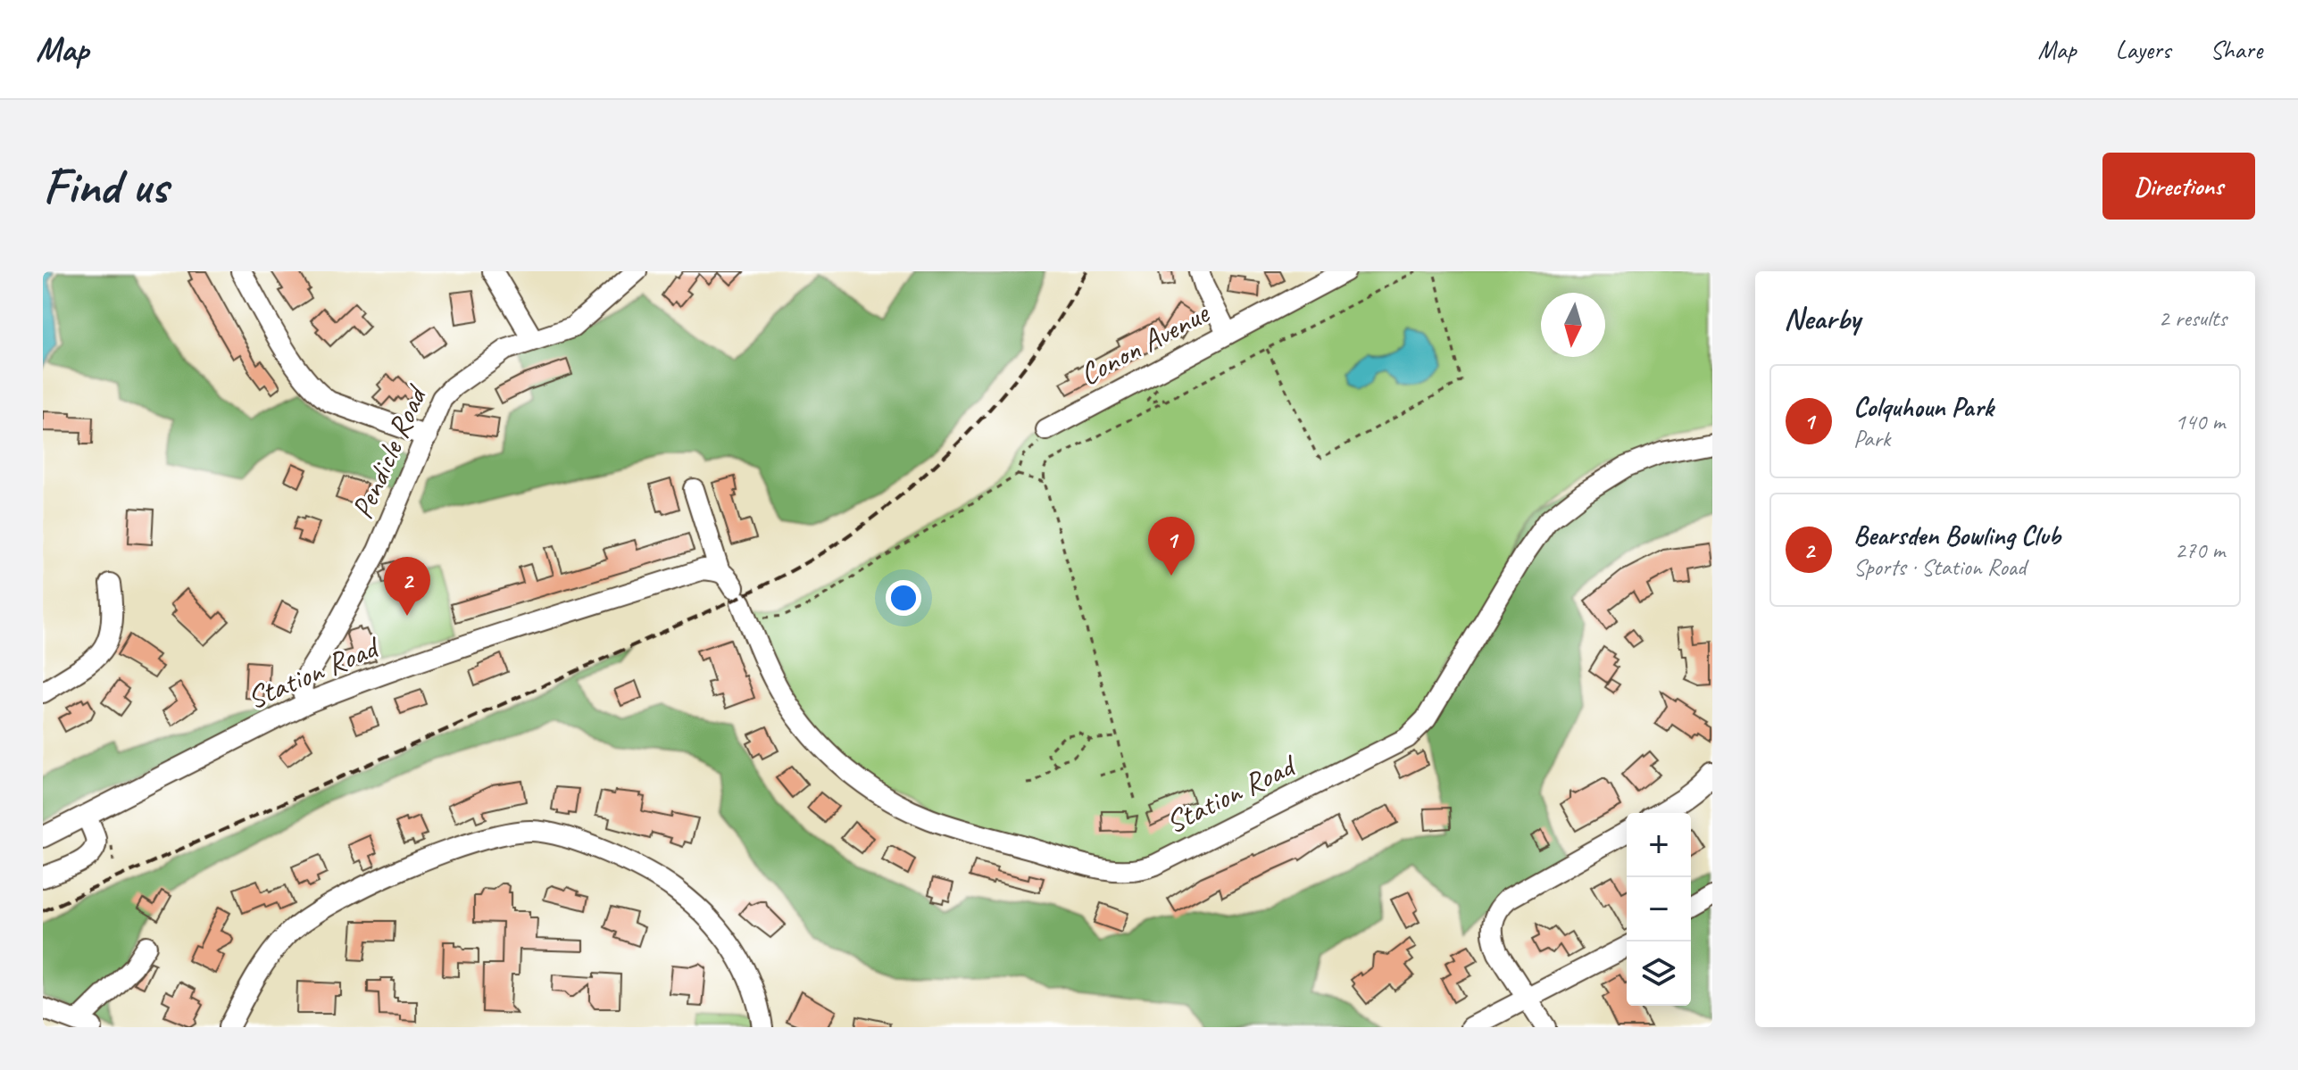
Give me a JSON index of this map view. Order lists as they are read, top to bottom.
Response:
{
  "streets": {
    "street": ["Conon Avenue", "Pendicle Road", "Station Road"]
  },
  "crossings": [
    ["Pendicle Road", "Station Road"]
  ],
  "north": "bottom",
  "page": {
    "header": "Map",
    "nav": ["Map", "Layers", "Share"],
    "buttons": "Directions",
    "title": "Find us",
    "heading": ["Nearby", "2 results"],
    "list": [
      {
        "mark": "1",
        "name": "Colquhoun Park",
        "note": "Park",
        "value": "140 m"
      },
      {
        "mark": "2",
        "name": "Bearsden Bowling Club",
        "note": "Sports · Station Road",
        "value": "270 m"
      }
    ],
    "pins": ["1", "2"],
    "map_buttons": ["+", "−"]
  }
}
